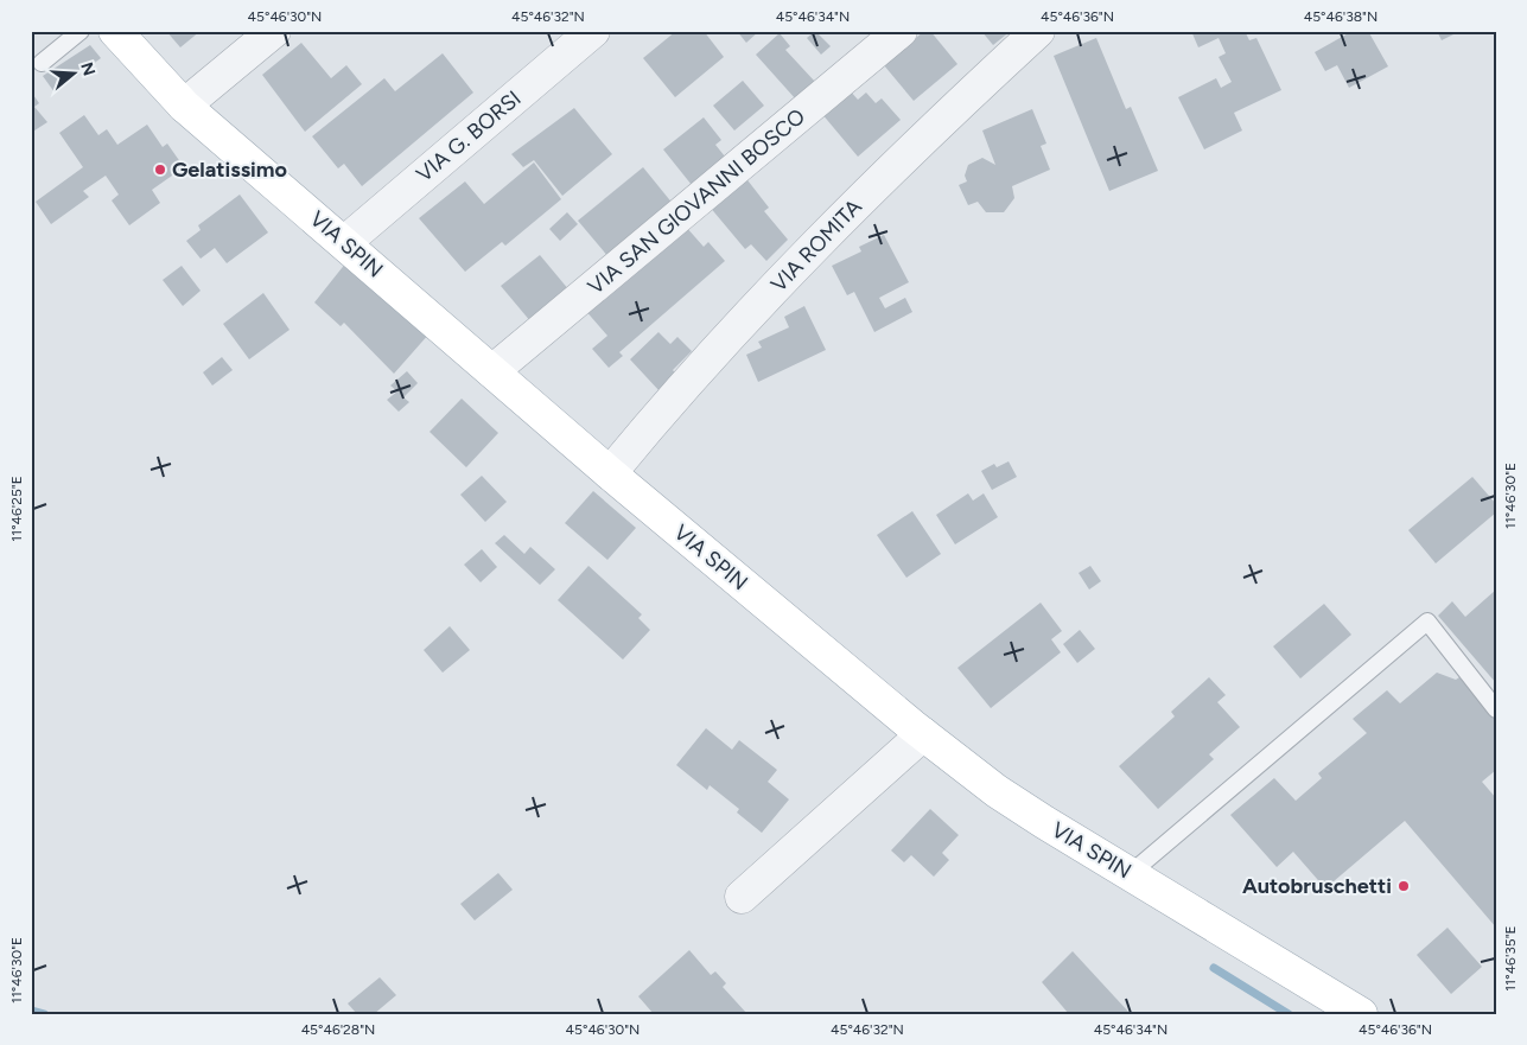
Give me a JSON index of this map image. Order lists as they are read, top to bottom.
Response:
{
  "streets": {
    "main road": ["VIA SPIN"],
    "street": ["VIA G. BORSI", "VIA SAN GIOVANNI BOSCO", "VIA ROMITA"]
  },
  "crossings": [
    ["VIA G. BORSI", "VIA SPIN"],
    ["VIA SAN GIOVANNI BOSCO", "VIA SPIN"],
    ["VIA SPIN", "VIA ROMITA"]
  ],
  "places": ["Gelatissimo", "Autobruschetti"],
  "north": "right",
  "coordinates": [
    "45°46'30\"N",
    "45°46'32\"N",
    "45°46'34\"N",
    "45°46'36\"N",
    "45°46'38\"N",
    "11°46'30\"E",
    "11°46'25\"E",
    "11°46'35\"E",
    "45°46'28\"N"
  ]
}
